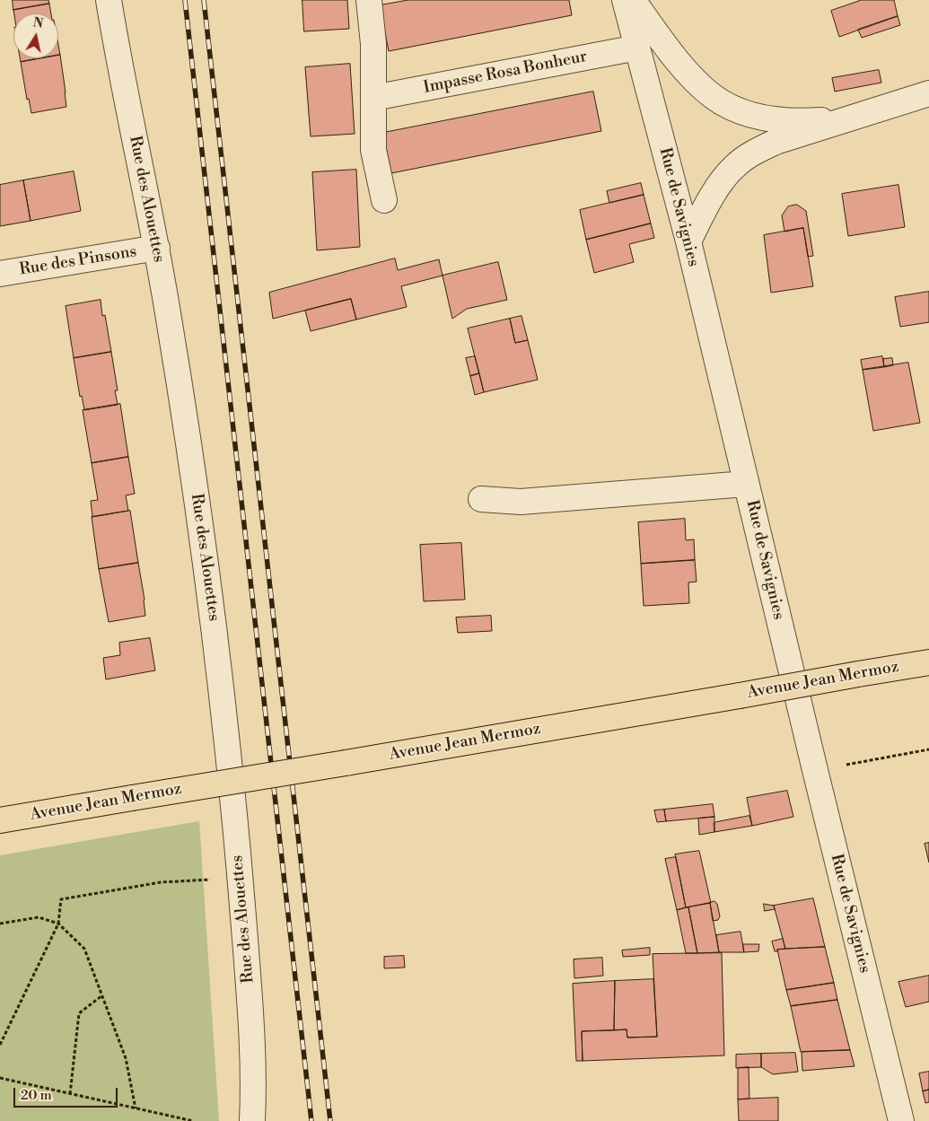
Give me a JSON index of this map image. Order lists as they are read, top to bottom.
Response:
{
  "streets": {
    "main road": ["Avenue Jean Mermoz"],
    "street": [
      "Impasse Rosa Bonheur",
      "Rue des Alouettes",
      "Rue de Savignies",
      "Rue des Pinsons"
    ]
  },
  "crossings": [
    ["Impasse Rosa Bonheur", "Rue de Savignies"],
    ["Rue des Alouettes", "Rue des Pinsons"]
  ],
  "scale_bar": "20 m",
  "north": "top"
}
